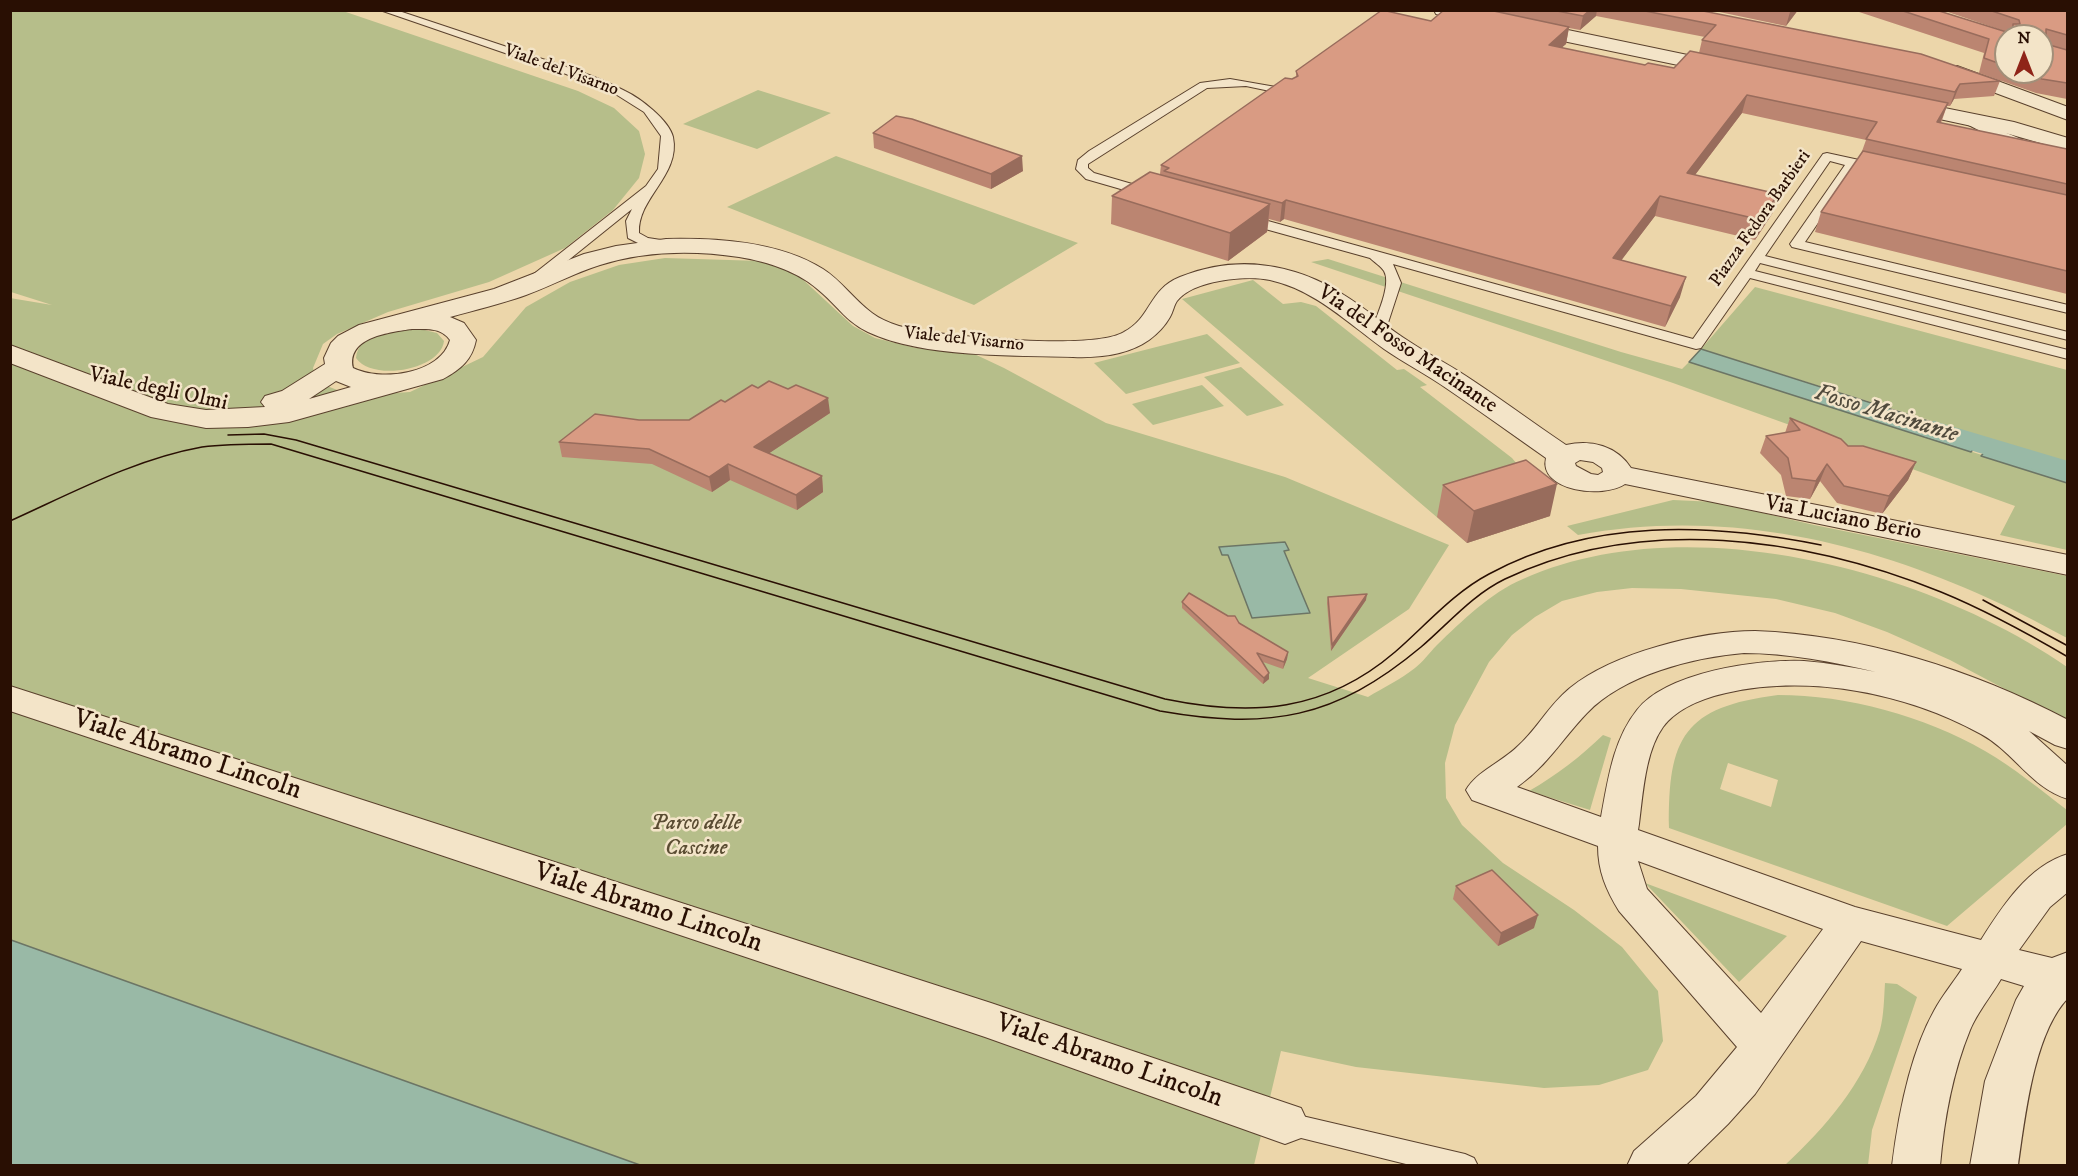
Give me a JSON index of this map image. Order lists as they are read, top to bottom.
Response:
{
  "streets": {
    "street": [
      "Viale del Visarno",
      "Via del Fosso Macinante",
      "Viale degli Olmi",
      "Via Luciano Berio",
      "Viale Abramo Lincoln"
    ],
    "lane": ["Piazza Fedora Barbieri"]
  },
  "crossings": [
    ["Viale del Visarno", "Via del Fosso Macinante"],
    ["Viale del Visarno", "Viale degli Olmi"],
    ["Via del Fosso Macinante", "Via Luciano Berio"]
  ],
  "water": ["Fosso Macinante"],
  "parks": ["Parco delle Cascine"],
  "north": "top"
}
